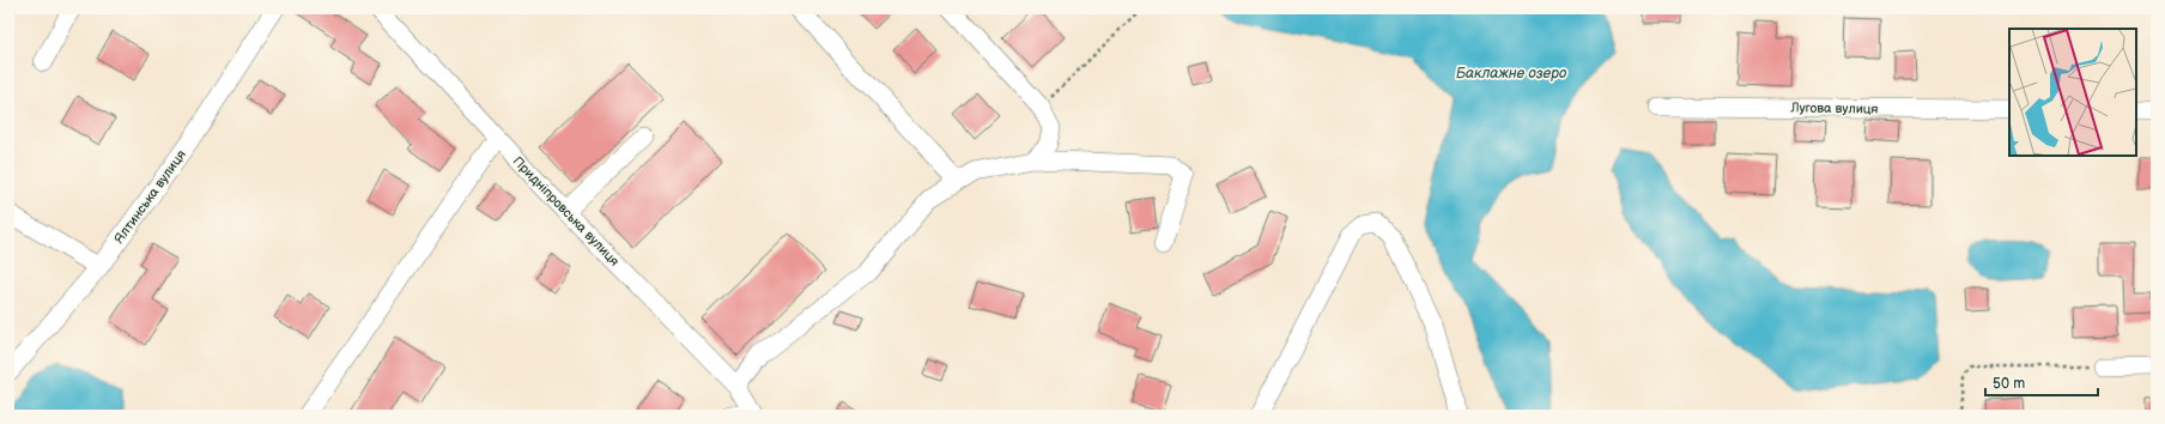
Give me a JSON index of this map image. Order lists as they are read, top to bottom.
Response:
{
  "streets": {
    "street": ["Лугова вулиця", "Ялтинська вулиця", "Придніпровська вулиця"]
  },
  "water": ["Баклажне озеро"],
  "scale_bar": "50 m"
}
